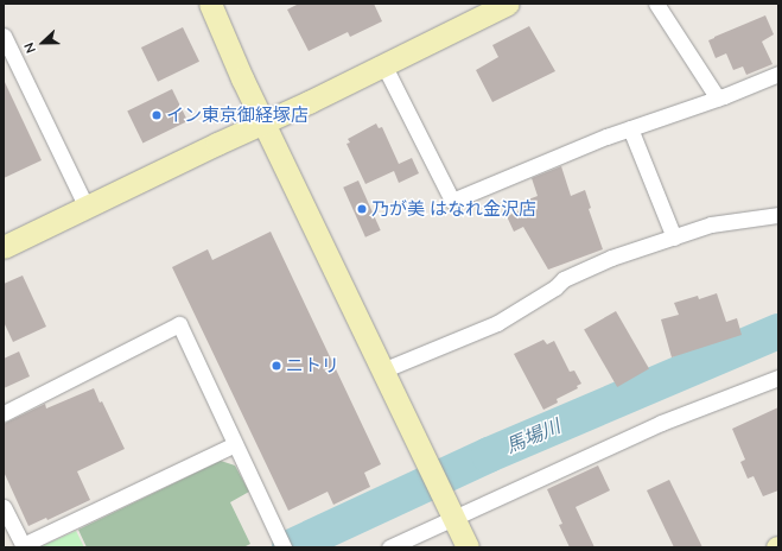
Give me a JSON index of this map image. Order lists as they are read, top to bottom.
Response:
{
  "water": ["馬場川"],
  "places": ["イン東京御経塚店", "乃が美 はなれ金沢店", "ニトリ"],
  "north": "left"
}
